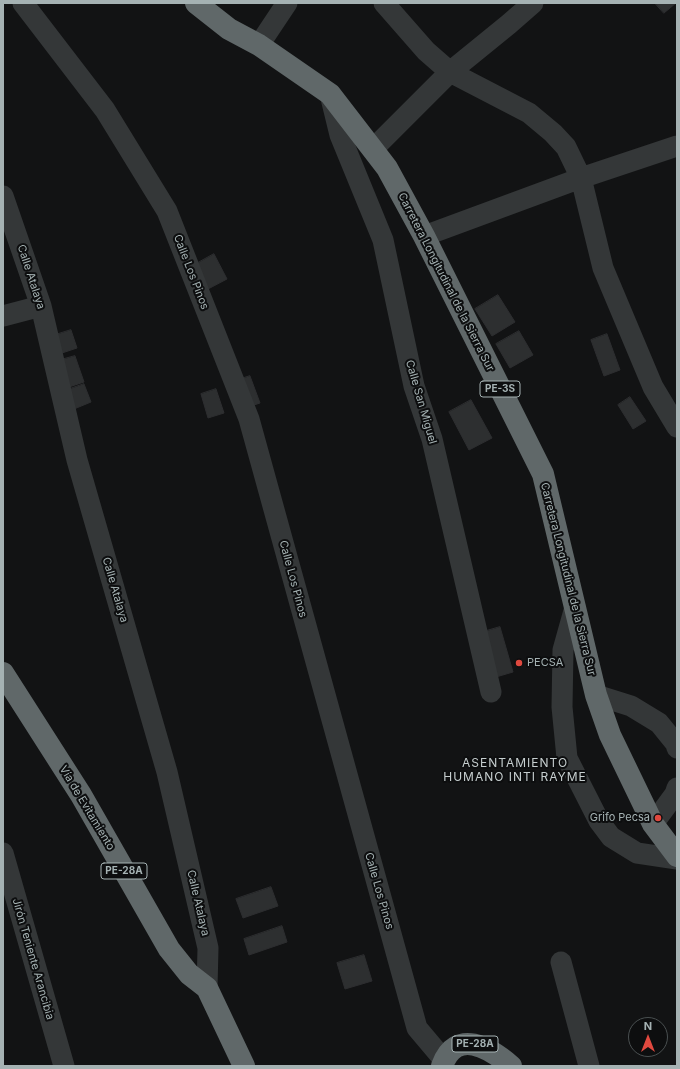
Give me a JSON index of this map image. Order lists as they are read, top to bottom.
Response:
{
  "streets": {
    "highway": [
      "Carretera Longitudinal de la Sierra Sur",
      "PE-3S",
      "Vía de Evitamiento",
      "PE-28A"
    ],
    "street": [
      "Calle Los Pinos",
      "Calle Atalaya",
      "Calle San Miguel",
      "Jirón Teniente Arancibia"
    ]
  },
  "crossings": [
    ["Calle Los Pinos", "PE-28A"],
    ["Calle Atalaya", "Vía de Evitamiento"],
    ["Carretera Longitudinal de la Sierra Sur", "Calle San Miguel"]
  ],
  "districts": ["ASENTAMIENTO HUMANO INTI RAYME"],
  "places": ["PECSA", "Grifo Pecsa"],
  "north": "top"
}
